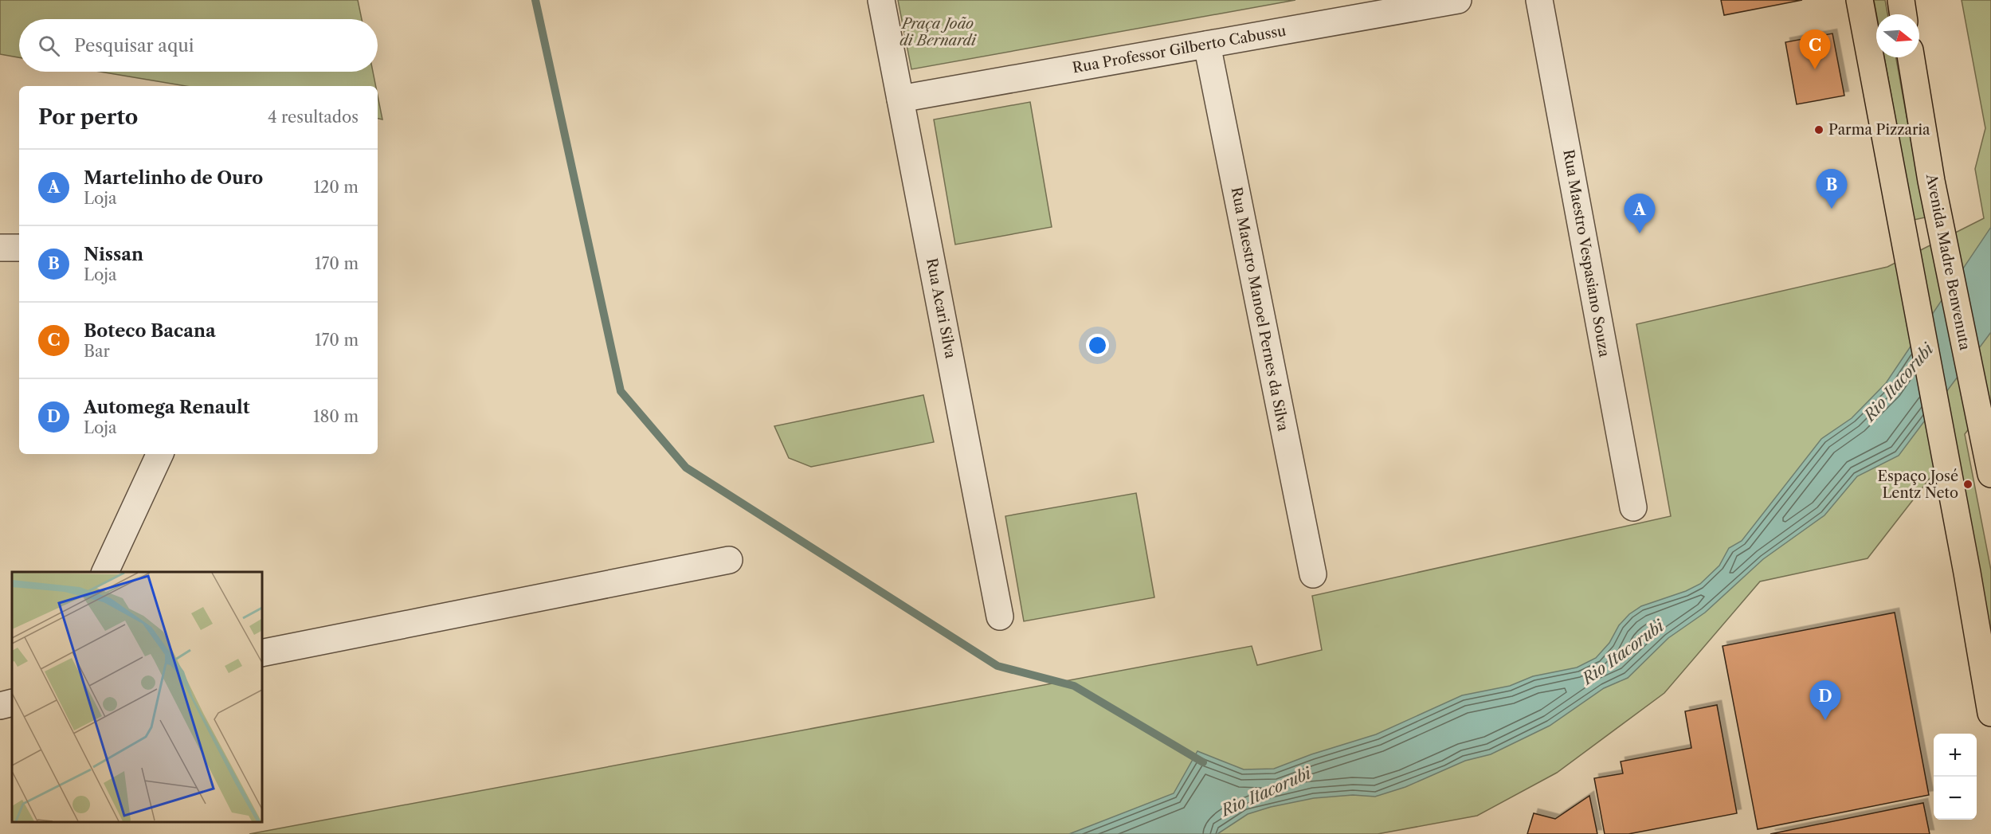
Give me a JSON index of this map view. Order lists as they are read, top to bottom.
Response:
{
  "streets": {
    "main road": ["Avenida Madre Benvenuta"],
    "street": [
      "Rua Professor Gilberto Cabussu",
      "Rua Maestro Vespasiano Souza",
      "Rua Acari Silva",
      "Rua Maestro Manoel Pernes da Silva"
    ]
  },
  "crossings": [
    ["Rua Professor Gilberto Cabussu", "Rua Acari Silva"],
    ["Rua Professor Gilberto Cabussu", "Rua Maestro Manoel Pernes da Silva"]
  ],
  "water": ["Rio Itacorubi"],
  "parks": ["Praça João di Bernardi"],
  "places": ["Parma Pizzaria", "Espaço José Lentz Neto"],
  "north": "right",
  "page": {
    "search": "Pesquisar aqui",
    "pins": [
      "C",
      "B",
      "A",
      "D"
    ],
    "heading": ["Por perto", "4 resultados"],
    "list": [
      {
        "mark": "A",
        "name": "Martelinho de Ouro",
        "note": "Loja",
        "value": "120 m"
      },
      {
        "mark": "B",
        "name": "Nissan",
        "note": "Loja",
        "value": "170 m"
      },
      {
        "mark": "C",
        "name": "Boteco Bacana",
        "note": "Bar",
        "value": "170 m"
      },
      {
        "mark": "D",
        "name": "Automega Renault",
        "note": "Loja",
        "value": "180 m"
      }
    ],
    "map_buttons": ["+", "−"]
  }
}
